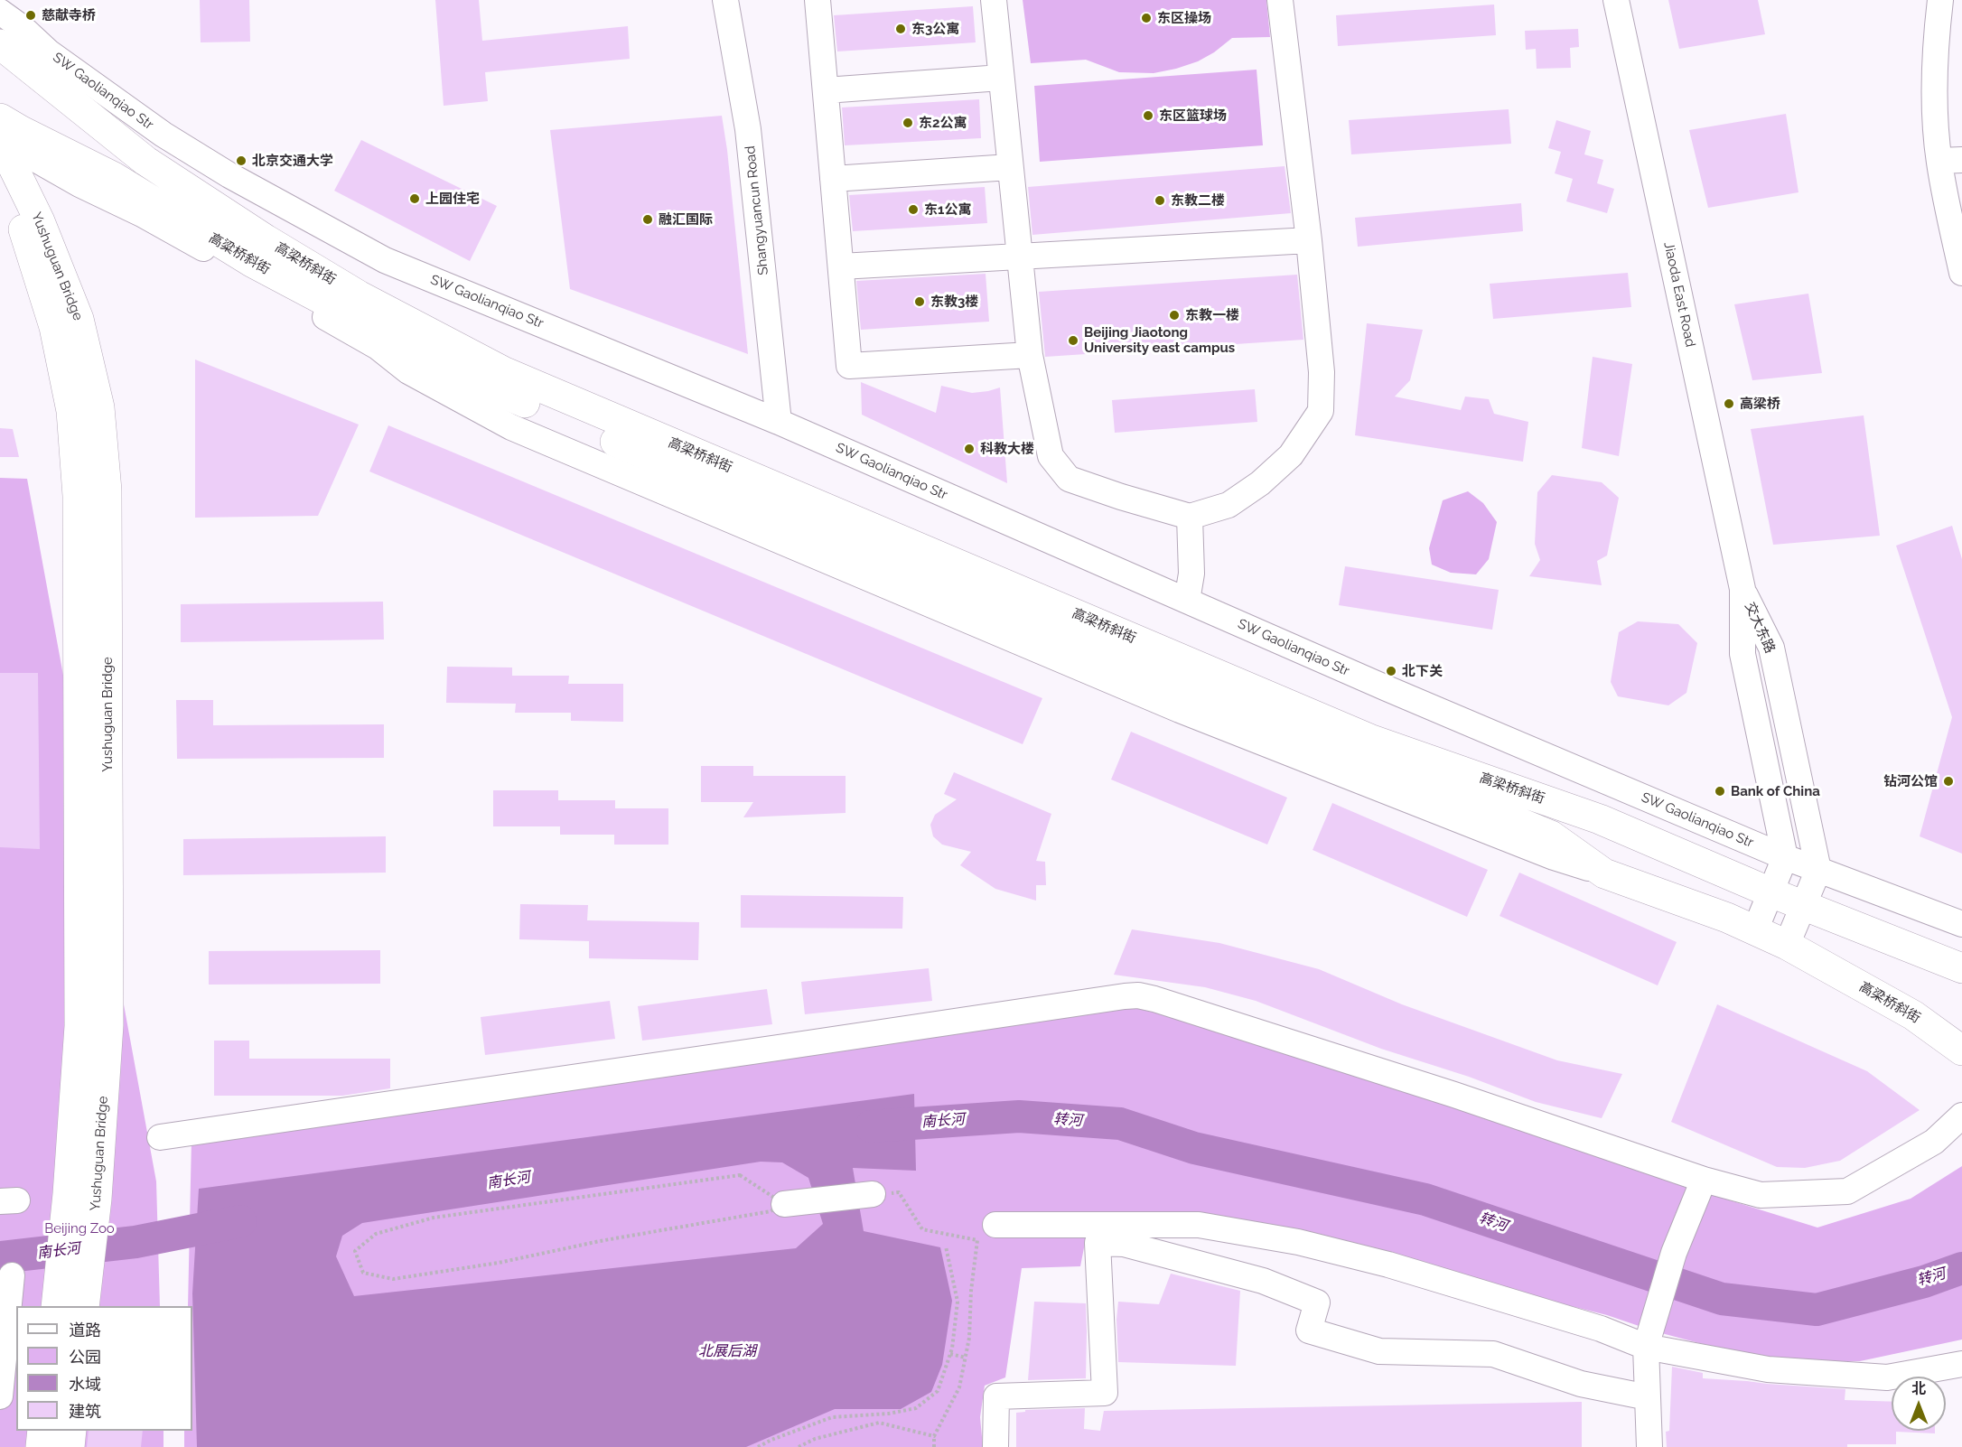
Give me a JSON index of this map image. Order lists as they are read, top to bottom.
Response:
{
  "streets": {
    "main road": ["高粱桥斜街", "高梁桥斜街", "Yushuguan Bridge"],
    "street": [
      "SW Gaolianqiao Str",
      "Shangyuancun Road",
      "Jiaoda East Road",
      "交大东路"
    ]
  },
  "crossings": [
    ["SW Gaolianqiao Str", "Shangyuancun Road"],
    ["SW Gaolianqiao Str", "交大东路"],
    ["高粱桥斜街", "高梁桥斜街"],
    ["高梁桥斜街", "Yushuguan Bridge"],
    ["Jiaoda East Road", "交大东路"]
  ],
  "water": ["转河", "南长河", "北展后湖"],
  "parks": ["Beijing Zoo"],
  "places": [
    "慈献寺桥",
    "东区操场",
    "东3公寓",
    "东区篮球场",
    "东2公寓",
    "北京交通大学",
    "上园住宅",
    "东教二楼",
    "东1公寓",
    "融汇国际",
    "东教3楼",
    "东教一楼",
    "Beijing Jiaotong University east campus",
    "高梁桥",
    "科教大楼",
    "北下关",
    "钻河公馆",
    "Bank of China"
  ],
  "legend": [
    "道路",
    "公园",
    "水域",
    "建筑"
  ],
  "north": "top"
}
